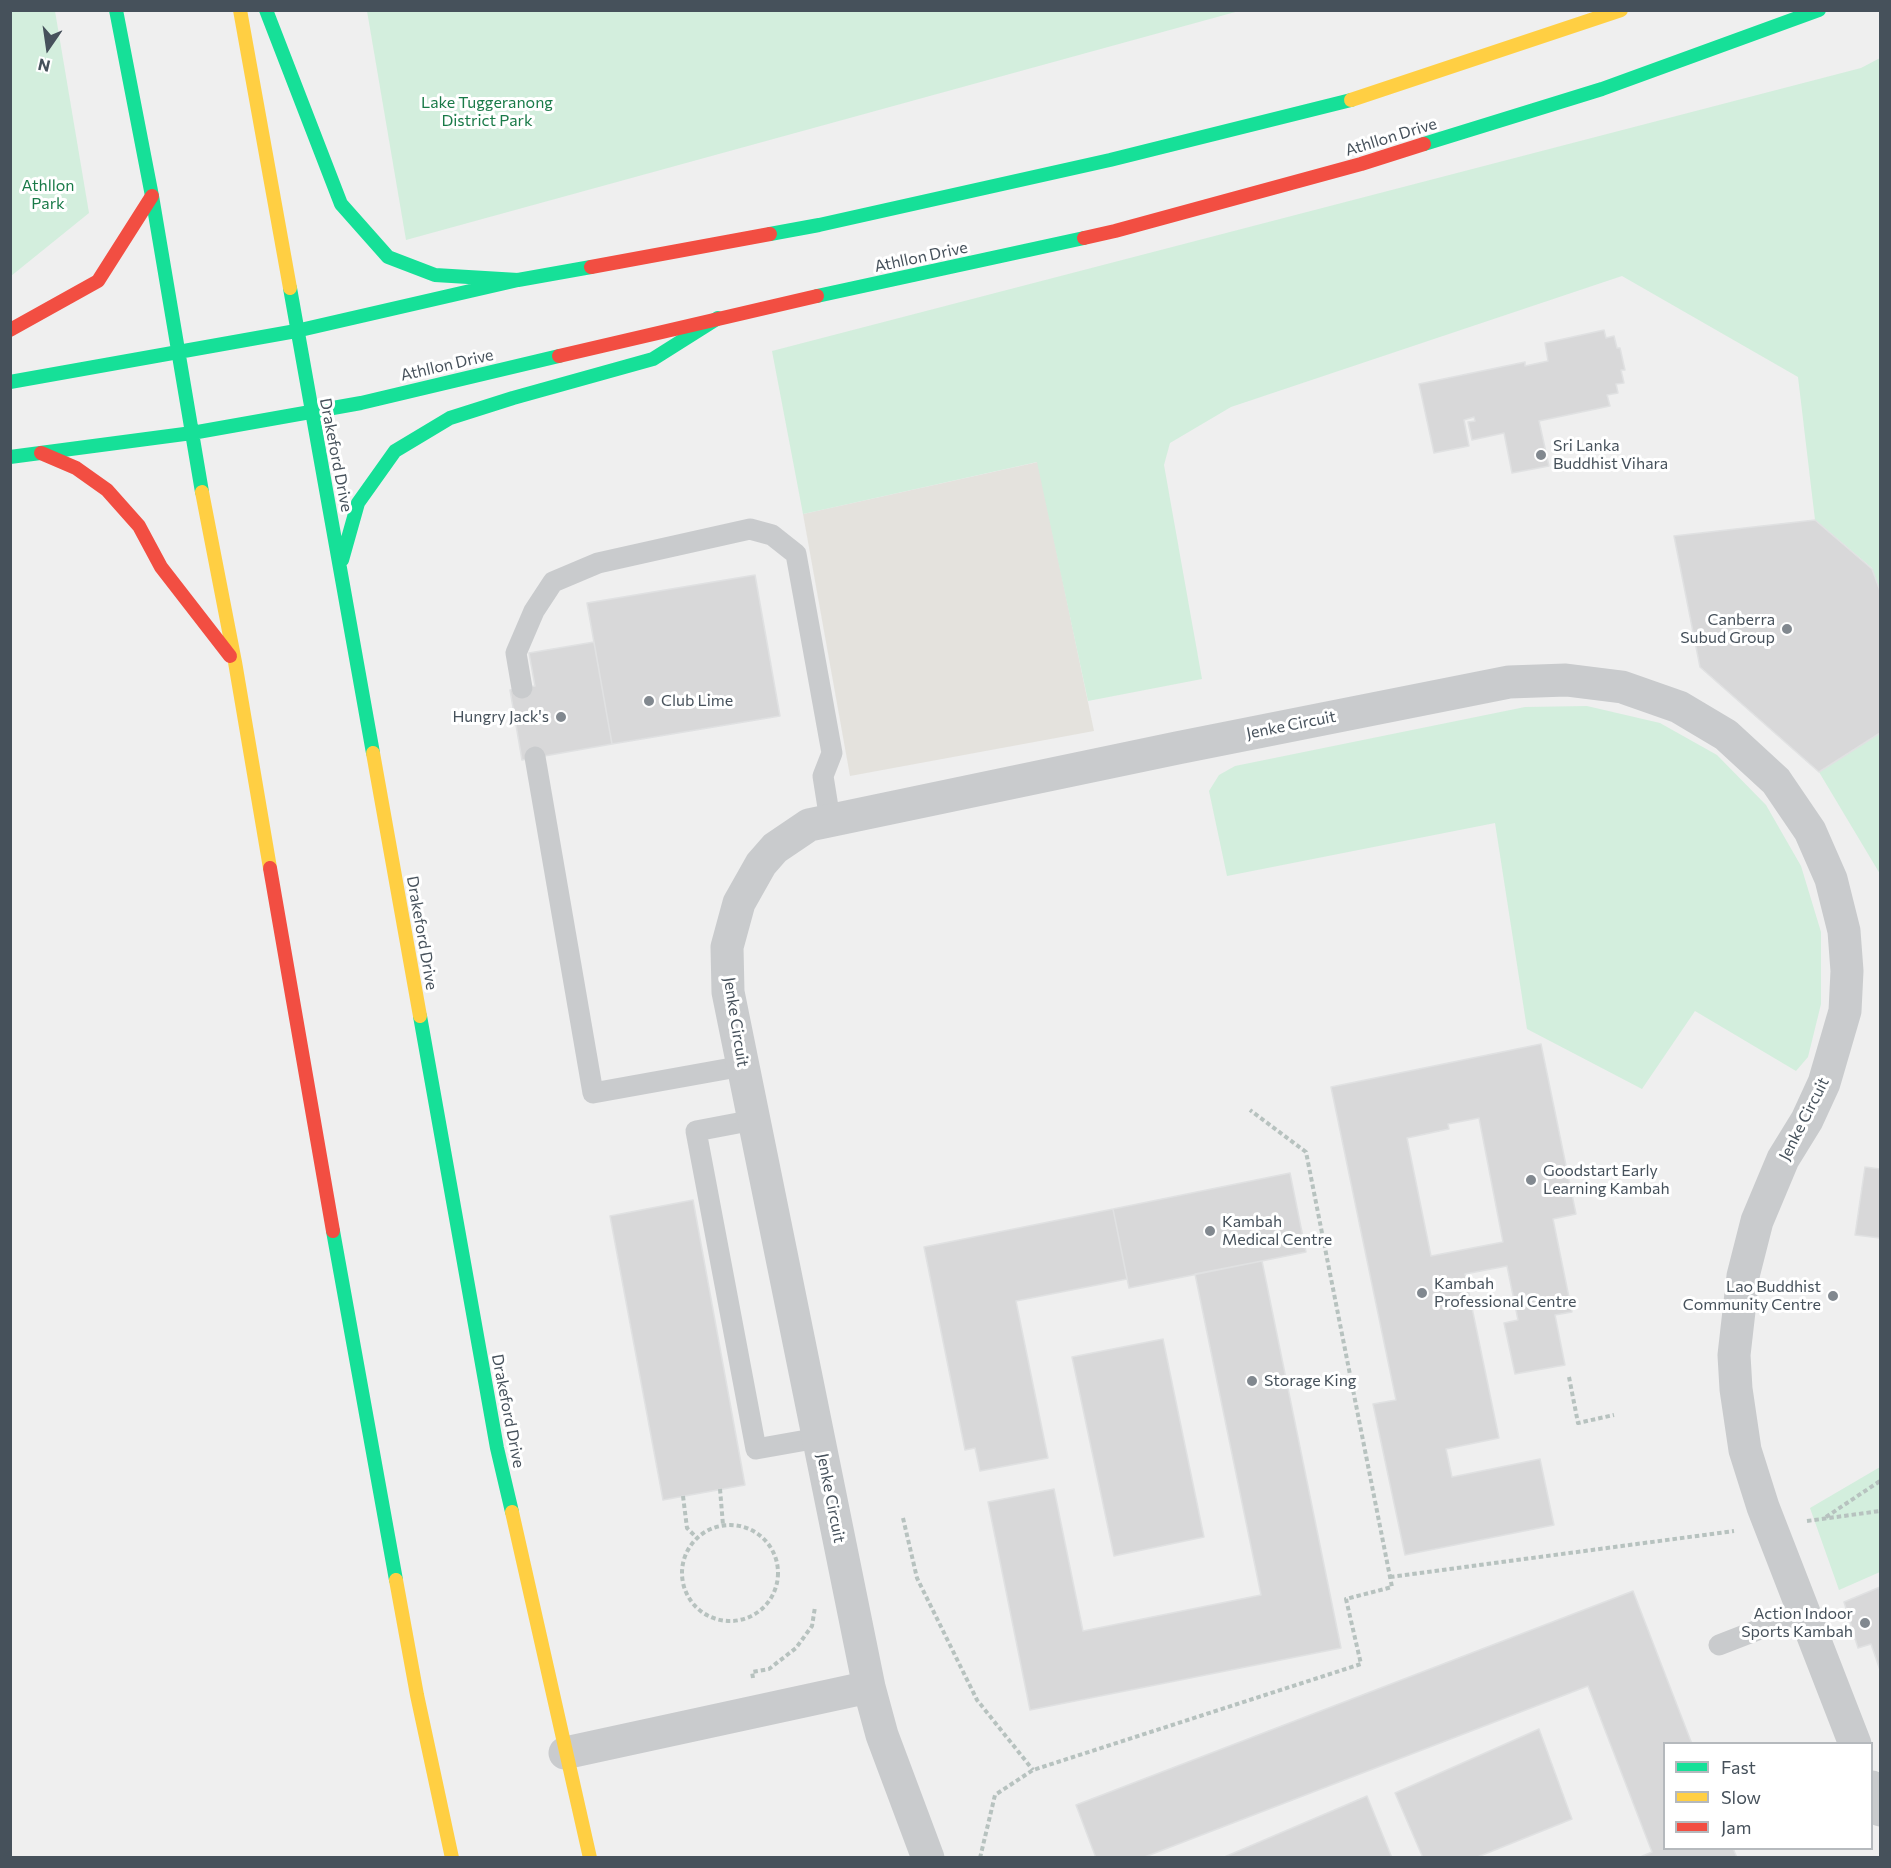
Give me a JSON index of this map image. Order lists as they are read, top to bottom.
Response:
{
  "streets": {
    "main road": ["Athllon Drive", "Drakeford Drive"],
    "street": ["Jenke Circuit"]
  },
  "crossings": [
    ["Athllon Drive", "Drakeford Drive"]
  ],
  "parks": ["Lake Tuggeranong District Park", "Athllon Park"],
  "places": [
    "Sri Lanka Buddhist Vihara",
    "Canberra Subud Group",
    "Club Lime",
    "Hungry Jack's",
    "Goodstart Early Learning Kambah",
    "Kambah Medical Centre",
    "Kambah Professional Centre",
    "Lao Buddhist Community Centre",
    "Storage King",
    "Action Indoor Sports Kambah"
  ],
  "legend": ["Fast", "Slow", "Jam"],
  "north": "bottom"
}
